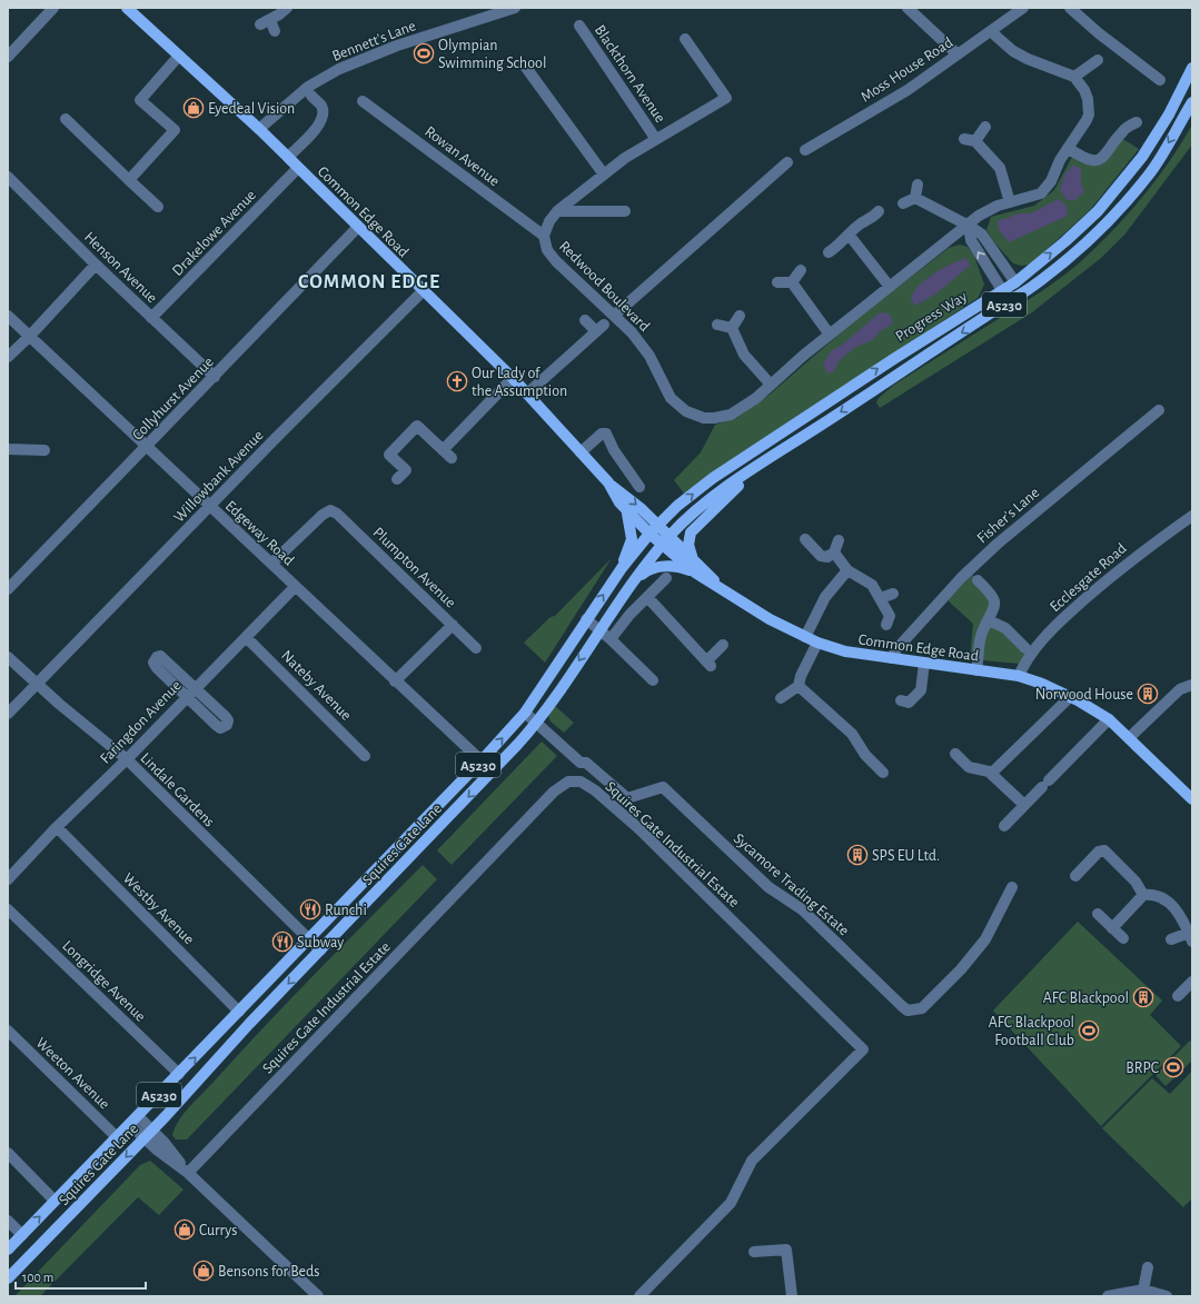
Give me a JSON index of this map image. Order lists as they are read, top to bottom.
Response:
{
  "streets": {
    "main road": [
      "Common Edge Road",
      "A5230",
      "Progress Way",
      "Squires Gate Lane"
    ],
    "street": [
      "Bennett's Lane",
      "Moss House Road",
      "Blackthorn Avenue",
      "Rowan Avenue",
      "Drakelowe Avenue",
      "Henson Avenue",
      "Redwood Boulevard",
      "Collyhurst Avenue",
      "Willowbank Avenue",
      "Fisher's Lane",
      "Edgeway Road",
      "Plumpton Avenue",
      "Ecclesgate Road",
      "Nateby Avenue",
      "Faringdon Avenue",
      "Lindale Gardens",
      "Squires Gate Industrial Estate",
      "Sycamore Trading Estate",
      "Westby Avenue",
      "Longridge Avenue",
      "Weeton Avenue"
    ]
  },
  "crossings": [
    ["Bennett's Lane", "Common Edge Road"],
    ["Blackthorn Avenue", "Redwood Boulevard"],
    ["Rowan Avenue", "Redwood Boulevard"],
    ["Common Edge Road", "Drakelowe Avenue"],
    ["Common Edge Road", "Progress Way"],
    ["Common Edge Road", "Collyhurst Avenue"],
    ["Common Edge Road", "Willowbank Avenue"],
    ["Common Edge Road", "Fisher's Lane"],
    ["Common Edge Road", "Ecclesgate Road"],
    ["Common Edge Road", "Squires Gate Lane"],
    ["Drakelowe Avenue", "Henson Avenue"],
    ["Henson Avenue", "Collyhurst Avenue"],
    ["Progress Way", "Squires Gate Lane"],
    ["Collyhurst Avenue", "Edgeway Road"],
    ["Willowbank Avenue", "Edgeway Road"],
    ["Willowbank Avenue", "Lindale Gardens"],
    ["Edgeway Road", "Plumpton Avenue"],
    ["Edgeway Road", "Faringdon Avenue"],
    ["Edgeway Road", "Squires Gate Lane"],
    ["Nateby Avenue", "Faringdon Avenue"],
    ["Faringdon Avenue", "Lindale Gardens"],
    ["Faringdon Avenue", "Westby Avenue"],
    ["Lindale Gardens", "Squires Gate Lane"],
    ["Squires Gate Lane", "Sycamore Trading Estate"],
    ["Squires Gate Lane", "Westby Avenue"],
    ["Squires Gate Lane", "Longridge Avenue"],
    ["Squires Gate Lane", "Weeton Avenue"]
  ],
  "districts": ["COMMON EDGE"],
  "places": {
    "sports": ["Olympian Swimming School", "AFC Blackpool Football Club", "BRPC"],
    "shop": ["Eyedeal Vision", "Currys", "Bensons for Beds"],
    "church": ["Our Lady of the Assumption"],
    "building": ["Norwood House", "SPS EU Ltd.", "AFC Blackpool"],
    "restaurant": ["Runchi", "Subway"]
  },
  "scale_bar": "100 m"
}
